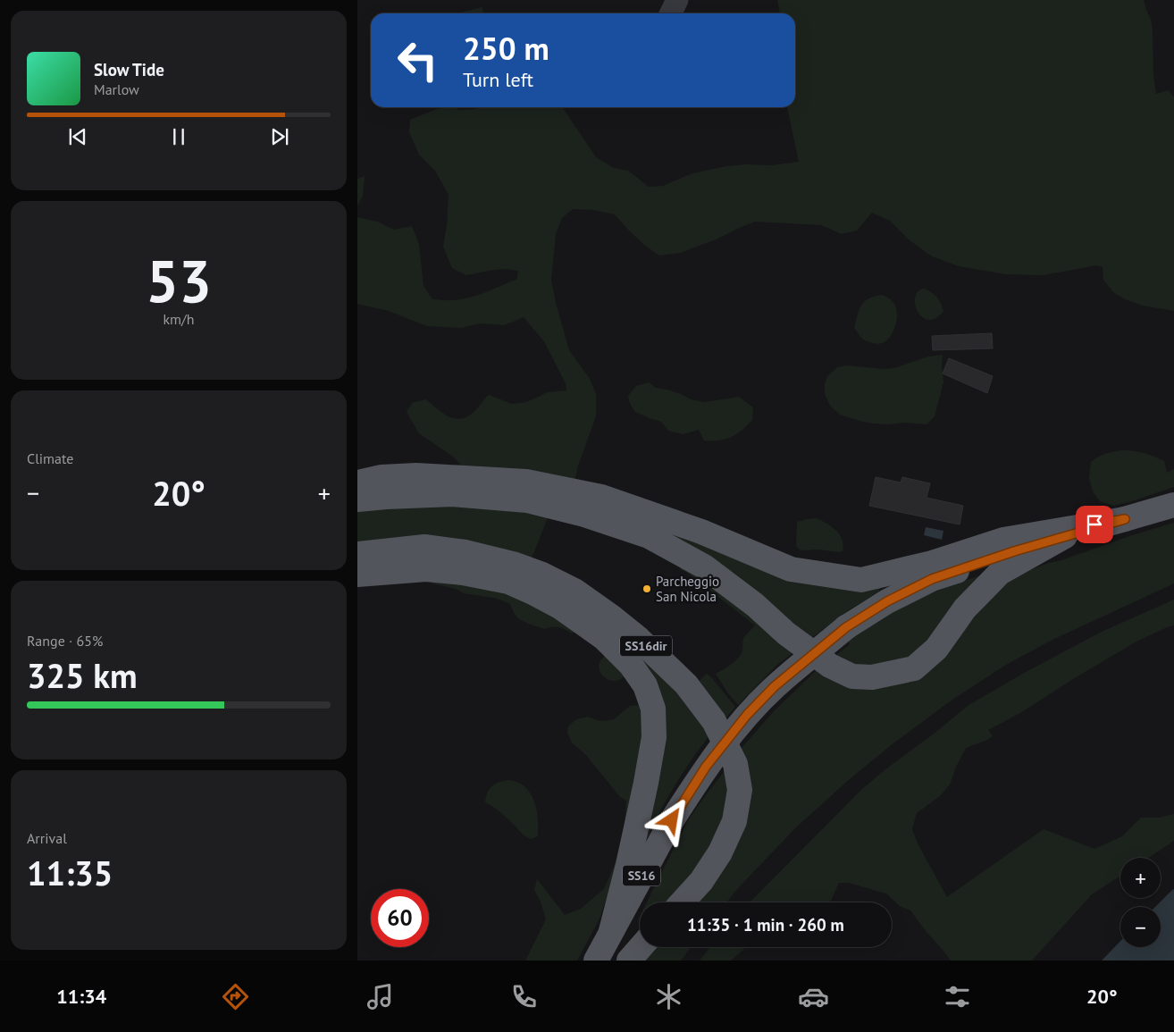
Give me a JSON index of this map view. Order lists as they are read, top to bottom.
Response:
{
  "streets": {
    "main road": ["SS16dir", "SS16"]
  },
  "crossings": [
    ["SS16dir", "SS16"]
  ],
  "places": ["Parcheggio San Nicola"],
  "page": {
    "turn": ["250 m", "Turn left"],
    "song": ["Slow Tide", "Marlow"],
    "tile": [
      ["53", "km/h"],
      "Climate",
      ["Range · 65%", "325 km"],
      ["Arrival", "11:35"]
    ],
    "heat": ["−", "20°", "+"],
    "map_buttons": ["+", "−"],
    "limit": "60",
    "trip": "11:35 · 1 min · 260 m",
    "tabs": ["11:34", "20°"]
  }
}
